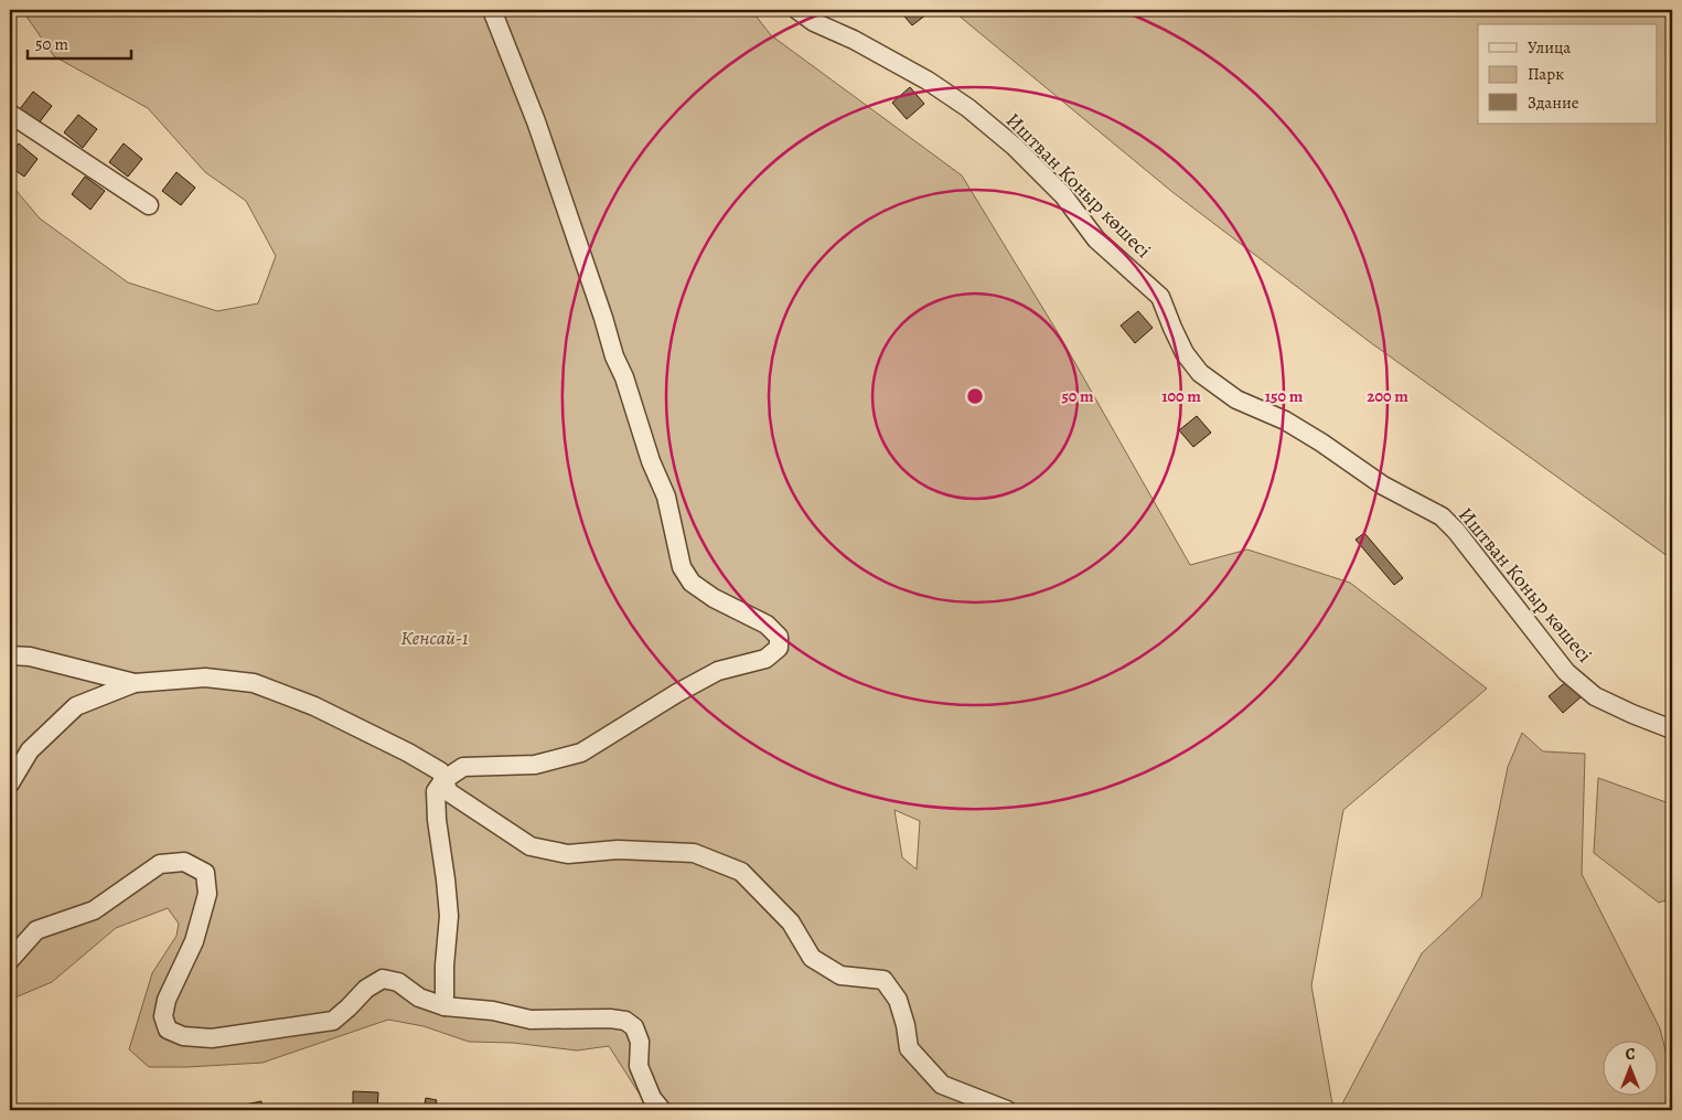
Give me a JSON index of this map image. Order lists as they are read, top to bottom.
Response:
{
  "streets": {
    "street": ["Иштван Коныр көшесі"]
  },
  "parks": ["Кенсай-1"],
  "legend": ["Улица", "Парк", "Здание"],
  "scale_bar": "50 m",
  "north": "top",
  "rings": [
    "50 m",
    "100 m",
    "150 m",
    "200 m"
  ]
}
